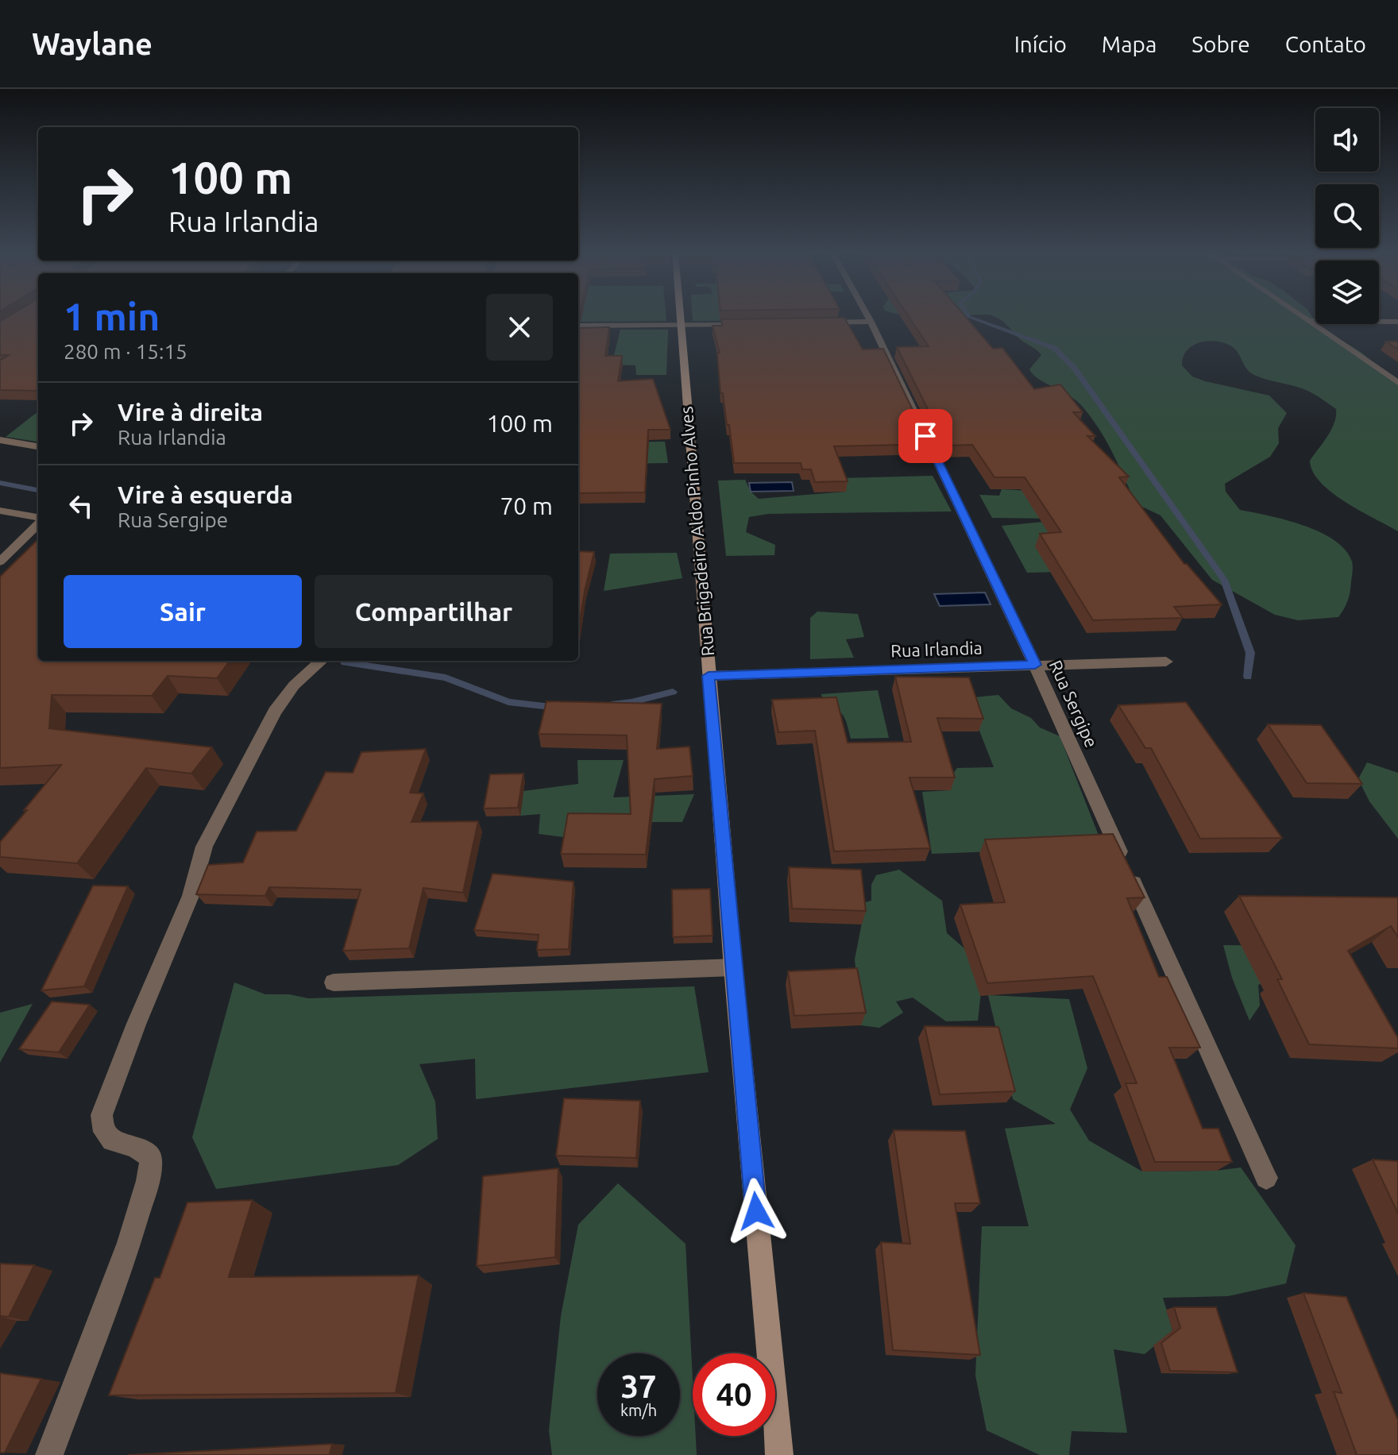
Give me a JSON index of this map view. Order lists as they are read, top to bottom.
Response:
{
  "streets": {
    "street": ["Rua Brigadeiro Aldo Pinho Alves", "Rua Irlandia", "Rua Sergipe"]
  },
  "crossings": [
    ["Rua Brigadeiro Aldo Pinho Alves", "Rua Irlandia"],
    ["Rua Irlandia", "Rua Sergipe"]
  ],
  "page": {
    "header": "Waylane",
    "nav": [
      "Início",
      "Mapa",
      "Sobre",
      "Contato"
    ],
    "turn": ["100 m", "Rua Irlandia"],
    "heading": ["1 min", "280 m · 15:15"],
    "list": [
      {
        "name": "Vire à direita",
        "note": "Rua Irlandia",
        "value": "100 m"
      },
      {
        "name": "Vire à esquerda",
        "note": "Rua Sergipe",
        "value": "70 m"
      }
    ],
    "buttons": ["Sair", "Compartilhar"],
    "speed": "37 km/h",
    "limit": "40"
  }
}
